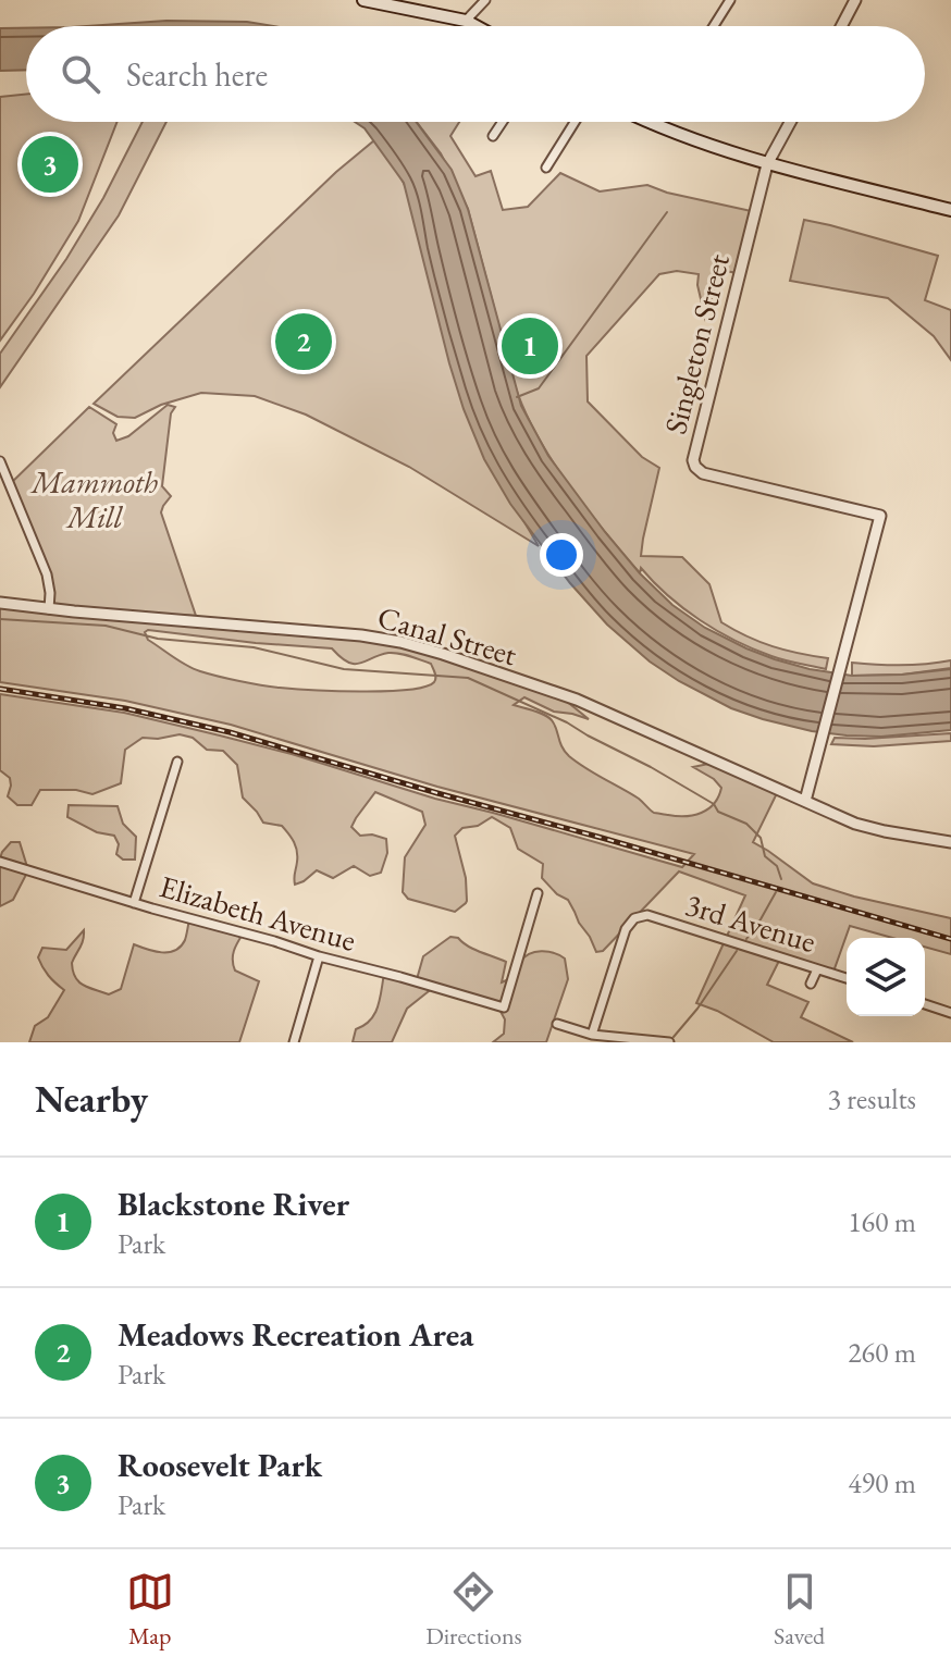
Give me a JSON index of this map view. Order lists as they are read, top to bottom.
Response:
{
  "streets": {
    "street": [
      "Singleton Street",
      "Canal Street",
      "Elizabeth Avenue",
      "3rd Avenue"
    ]
  },
  "crossings": [
    ["Singleton Street", "Canal Street"]
  ],
  "parks": ["Mammoth Mill"],
  "page": {
    "search": "Search here",
    "pins": ["3", "2", "1"],
    "heading": ["Nearby", "3 results"],
    "list": [
      {
        "mark": "1",
        "name": "Blackstone River",
        "note": "Park",
        "value": "160 m"
      },
      {
        "mark": "2",
        "name": "Meadows Recreation Area",
        "note": "Park",
        "value": "260 m"
      },
      {
        "mark": "3",
        "name": "Roosevelt Park",
        "note": "Park",
        "value": "490 m"
      }
    ],
    "nav": ["Map", "Directions", "Saved"]
  }
}
